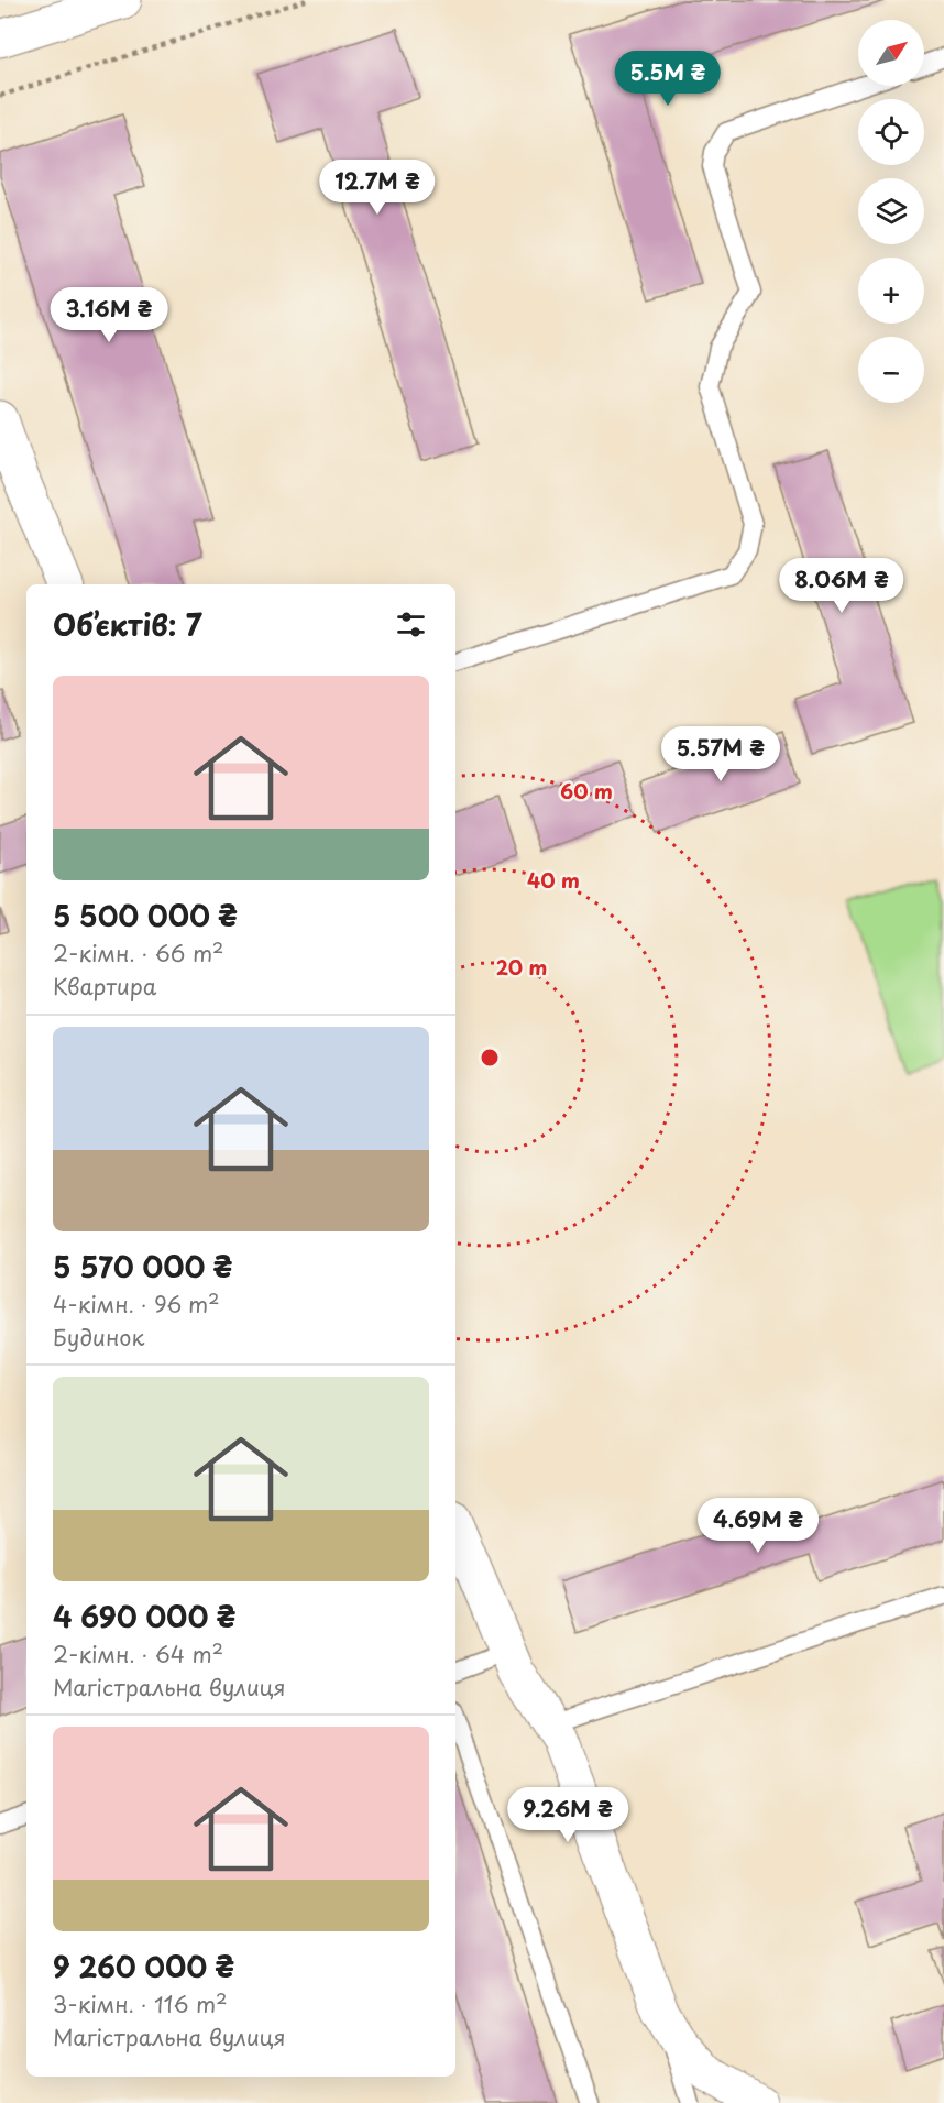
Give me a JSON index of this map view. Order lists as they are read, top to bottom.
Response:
{
  "north": "top right",
  "page": {
    "map_buttons": ["+", "−"],
    "price": [
      "5.5M ₴",
      "12.7M ₴",
      "3.16M ₴",
      "8.06M ₴",
      "5.57M ₴",
      "4.69M ₴",
      "9.26M ₴"
    ],
    "heading": "Об’єктів: 7",
    "list": [
      {
        "name": "5 500 000 ₴",
        "note": "2-кімн. · 66 m² · Квартира"
      },
      {
        "name": "5 570 000 ₴",
        "note": "4-кімн. · 96 m² · Будинок"
      },
      {
        "name": "4 690 000 ₴",
        "note": "2-кімн. · 64 m² · Магістральна вулиця"
      },
      {
        "name": "9 260 000 ₴",
        "note": "3-кімн. · 116 m² · Магістральна вулиця"
      }
    ]
  },
  "rings": ["60 m", "40 m", "20 m"]
}
